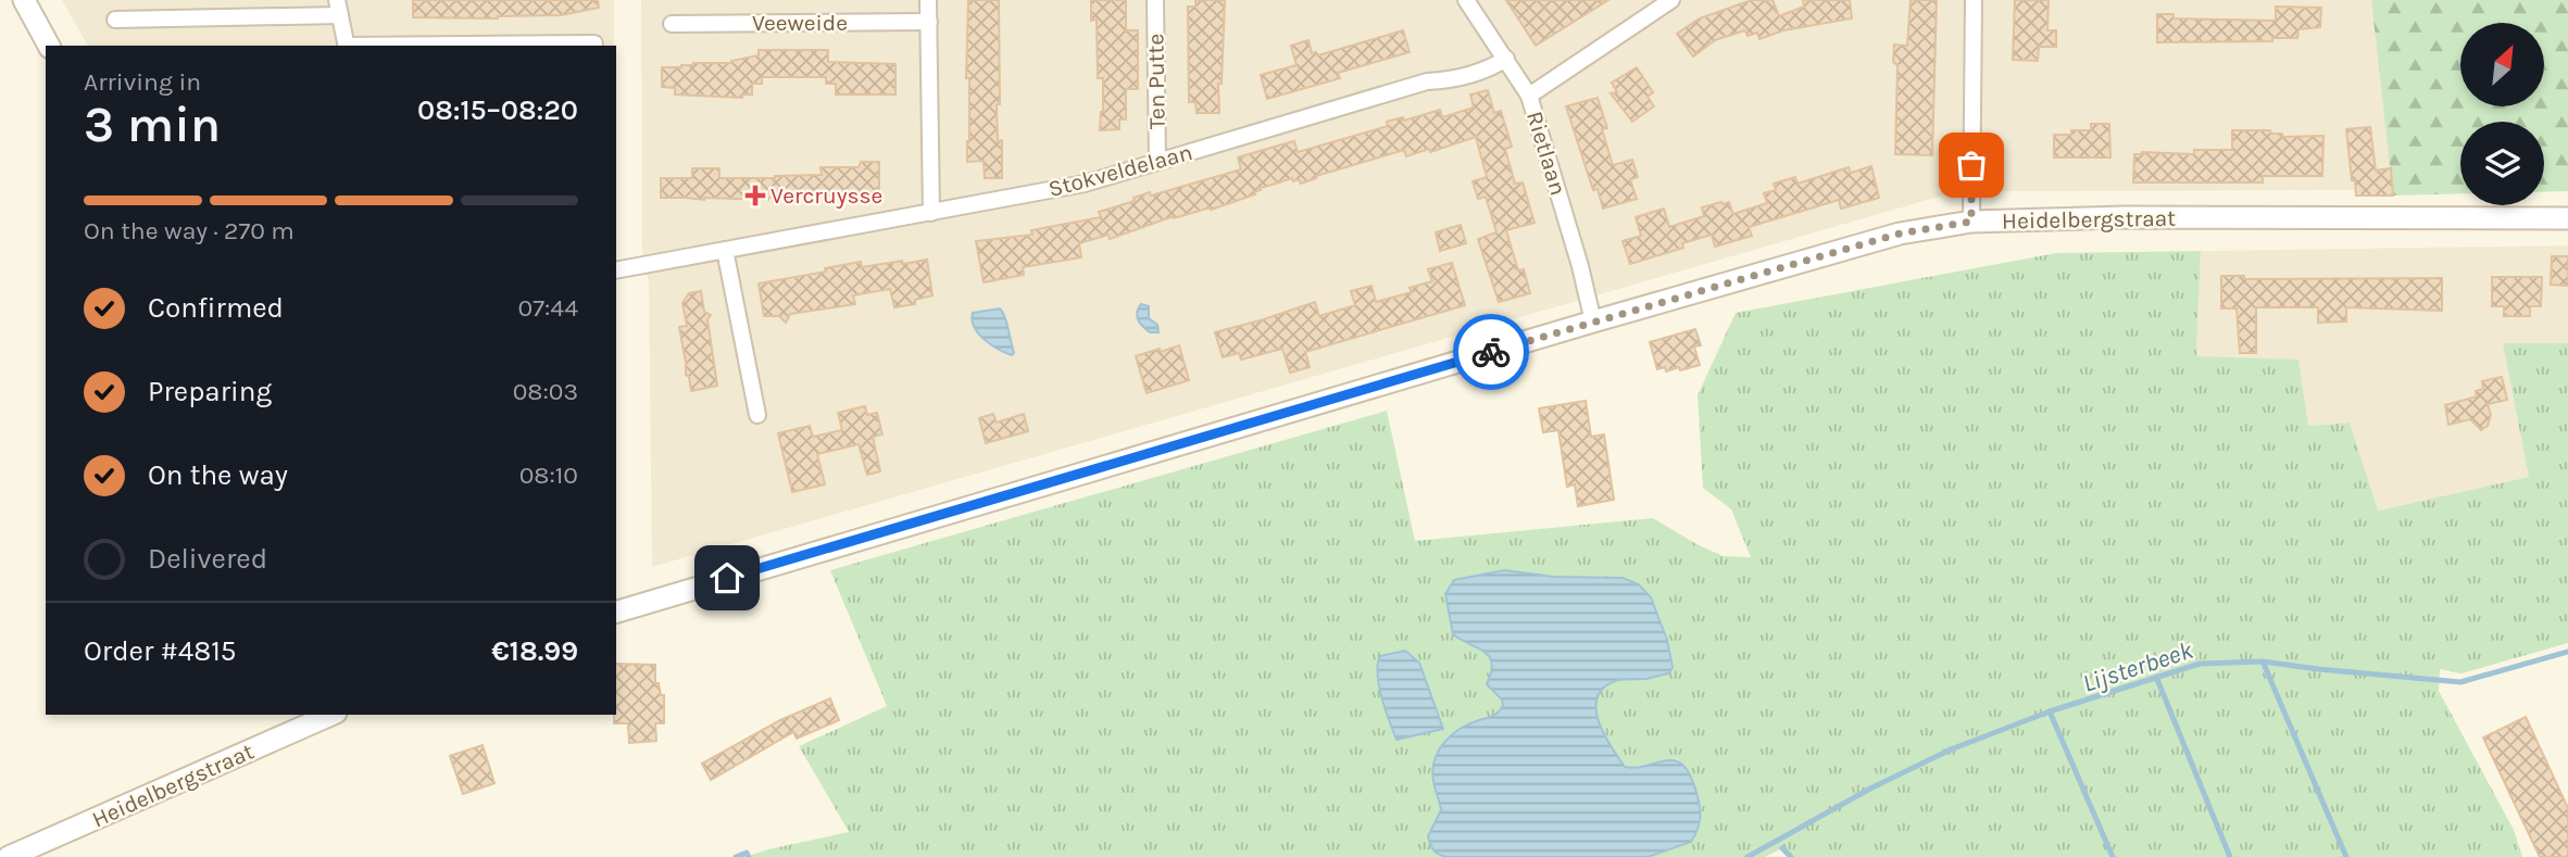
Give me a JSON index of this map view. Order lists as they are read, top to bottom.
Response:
{
  "streets": {
    "main road": ["Heidelbergstraat"],
    "street": [
      "Veeweide",
      "Ten Putte",
      "Rietlaan",
      "Stokveldelaan"
    ]
  },
  "crossings": [
    ["Ten Putte", "Stokveldelaan"],
    ["Rietlaan", "Stokveldelaan"],
    ["Rietlaan", "Heidelbergstraat"]
  ],
  "water": ["Lijsterbeek"],
  "places": {
    "health": ["Vercruysse"]
  },
  "north": "top right",
  "page": {
    "heading": ["3 min", "Arriving in", "08:15–08:20"],
    "panel": ["Order #4815", "€18.99"],
    "bar": "On the way · 270 m",
    "list": [
      ["Confirmed", "07:44"],
      ["Preparing", "08:03"],
      ["On the way", "08:10"],
      "Delivered"
    ]
  }
}
